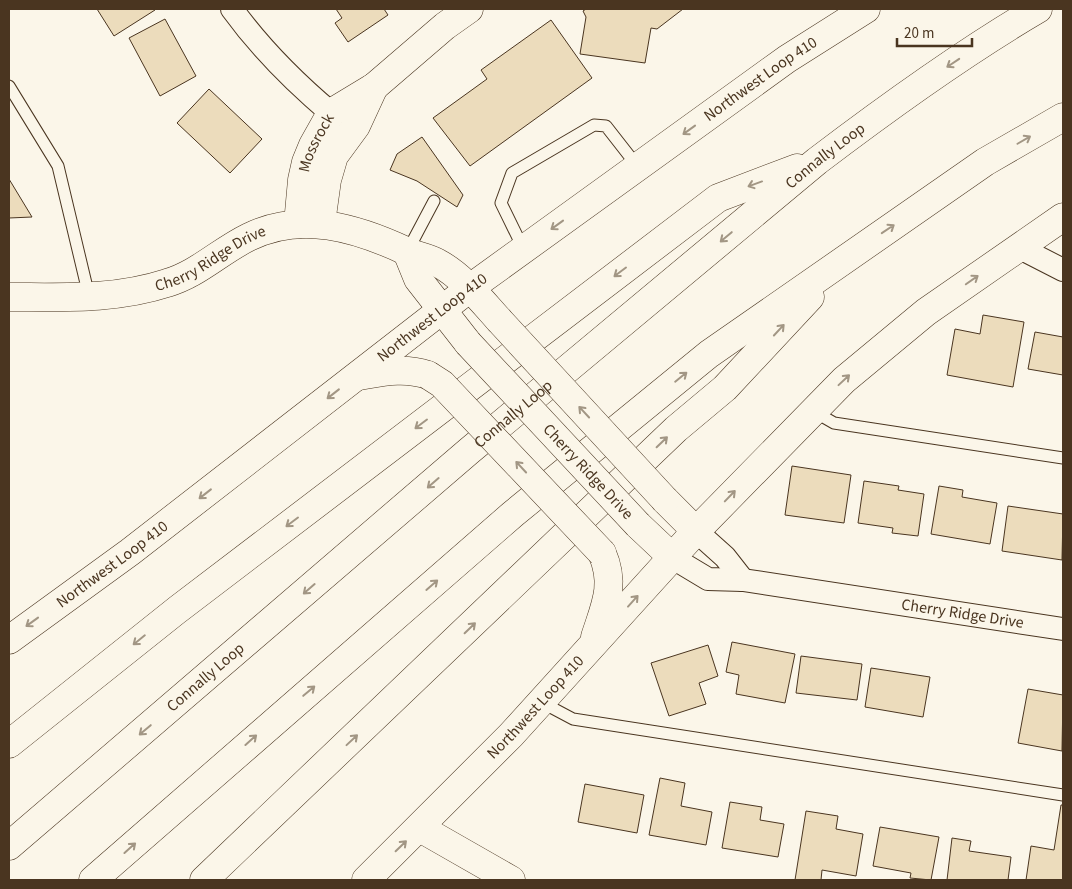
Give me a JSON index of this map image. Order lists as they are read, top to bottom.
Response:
{
  "streets": {
    "main road": [
      "Northwest Loop 410",
      "Mossrock",
      "Connally Loop",
      "Cherry Ridge Drive"
    ]
  },
  "crossings": [
    ["Northwest Loop 410", "Cherry Ridge Drive"],
    ["Mossrock", "Cherry Ridge Drive"]
  ],
  "scale_bar": "20 m"
}
